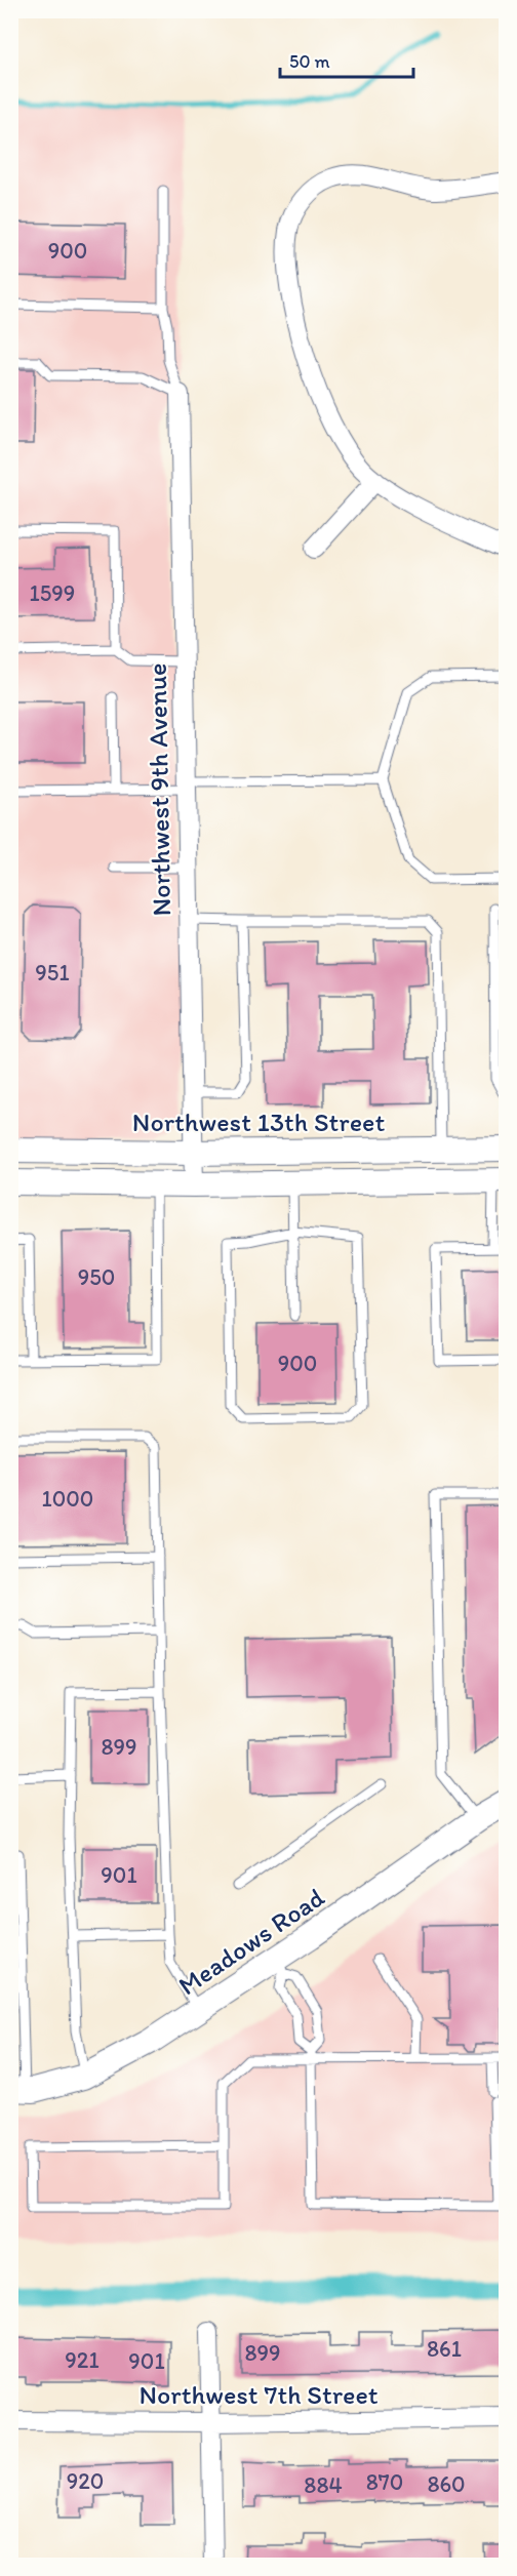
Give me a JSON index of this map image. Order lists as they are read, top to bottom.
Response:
{
  "streets": {
    "street": [
      "Northwest 9th Avenue",
      "Northwest 13th Street",
      "Meadows Road",
      "Northwest 7th Street"
    ]
  },
  "crossings": [
    ["Northwest 9th Avenue", "Northwest 13th Street"]
  ],
  "house_numbers": [
    "900",
    "1599",
    "951",
    "950",
    "900",
    "1000",
    "899",
    "901",
    "861",
    "899",
    "921",
    "901",
    "920",
    "870",
    "860",
    "884"
  ],
  "scale_bar": "50 m"
}
